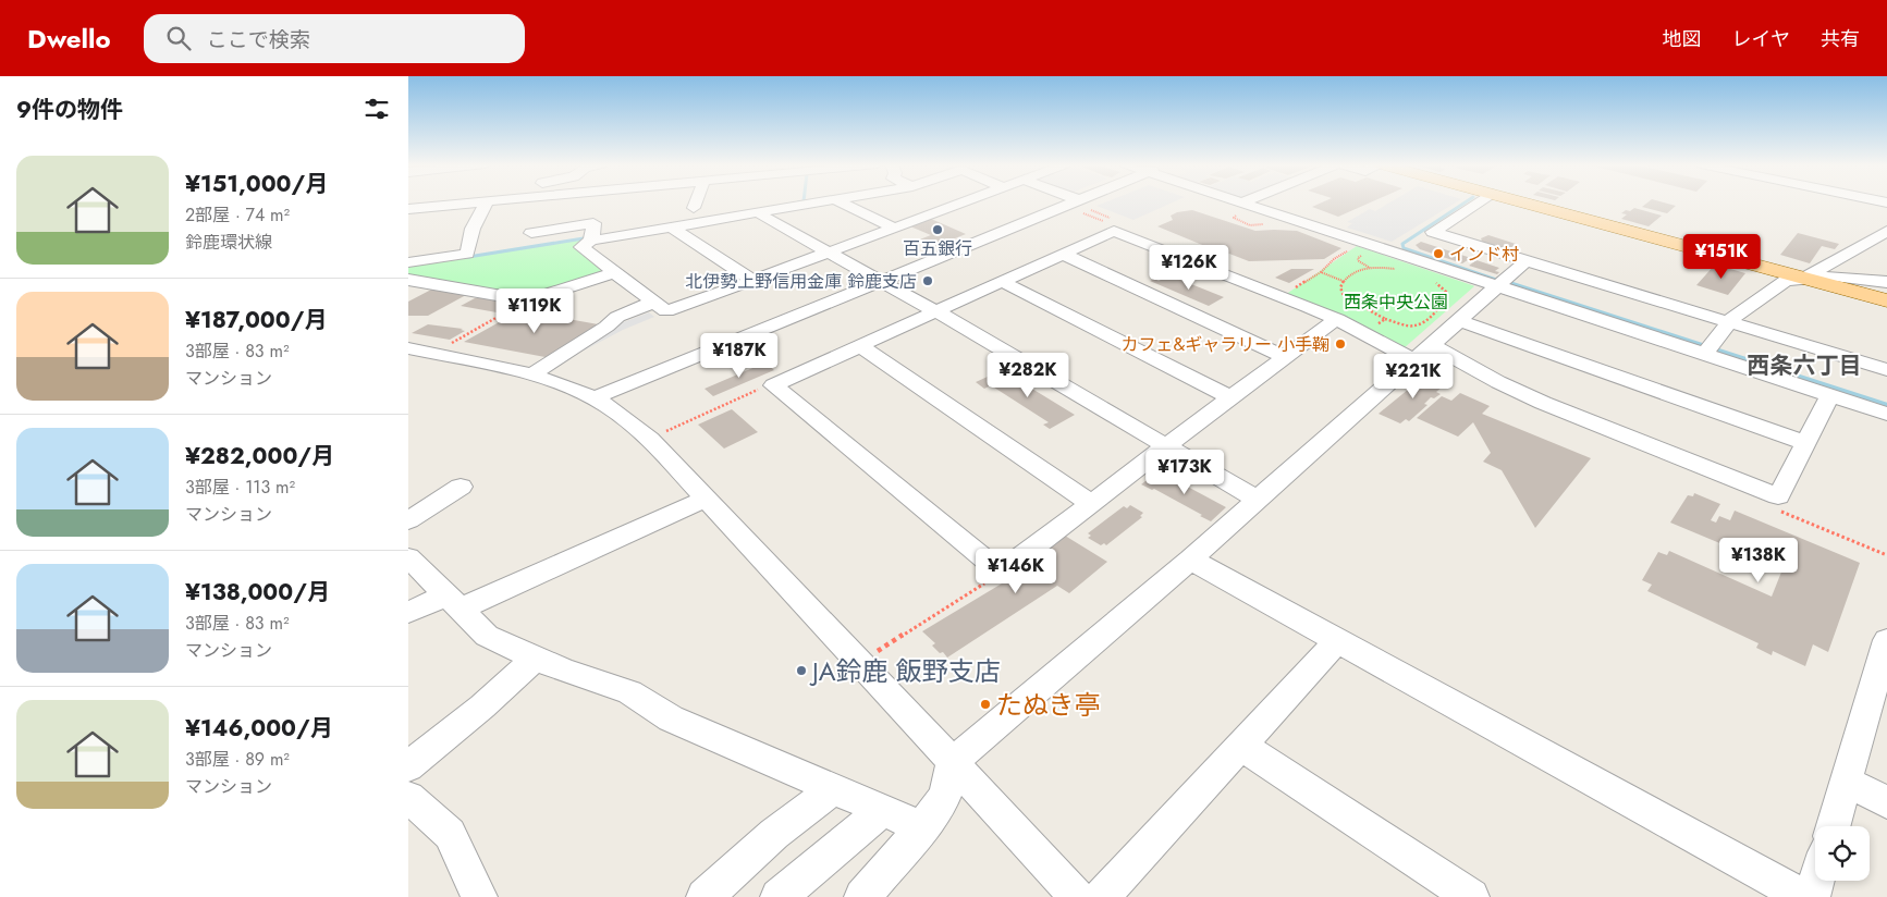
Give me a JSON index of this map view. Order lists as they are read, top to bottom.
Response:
{
  "districts": ["西条六丁目"],
  "parks": ["西条中央公園"],
  "places": [
    "百五銀行",
    "インド村",
    "北伊勢上野信用金庫 鈴鹿支店",
    "カフェ&ギャラリー 小手鞠",
    "JA鈴鹿 飯野支店",
    "たぬき亭"
  ],
  "page": {
    "header": "Dwello",
    "search": "ここで検索",
    "nav": ["地図", "レイヤ", "共有"],
    "heading": "9件の物件",
    "list": [
      {
        "name": "¥151,000/月",
        "note": "2部屋 · 74 m² · 鈴鹿環状線"
      },
      {
        "name": "¥187,000/月",
        "note": "3部屋 · 83 m² · マンション"
      },
      {
        "name": "¥282,000/月",
        "note": "3部屋 · 113 m² · マンション"
      },
      {
        "name": "¥138,000/月",
        "note": "3部屋 · 83 m² · マンション"
      },
      {
        "name": "¥146,000/月",
        "note": "3部屋 · 89 m² · マンション"
      }
    ],
    "price": [
      "¥151K",
      "¥126K",
      "¥119K",
      "¥187K",
      "¥282K",
      "¥221K",
      "¥173K",
      "¥138K",
      "¥146K"
    ]
  }
}
